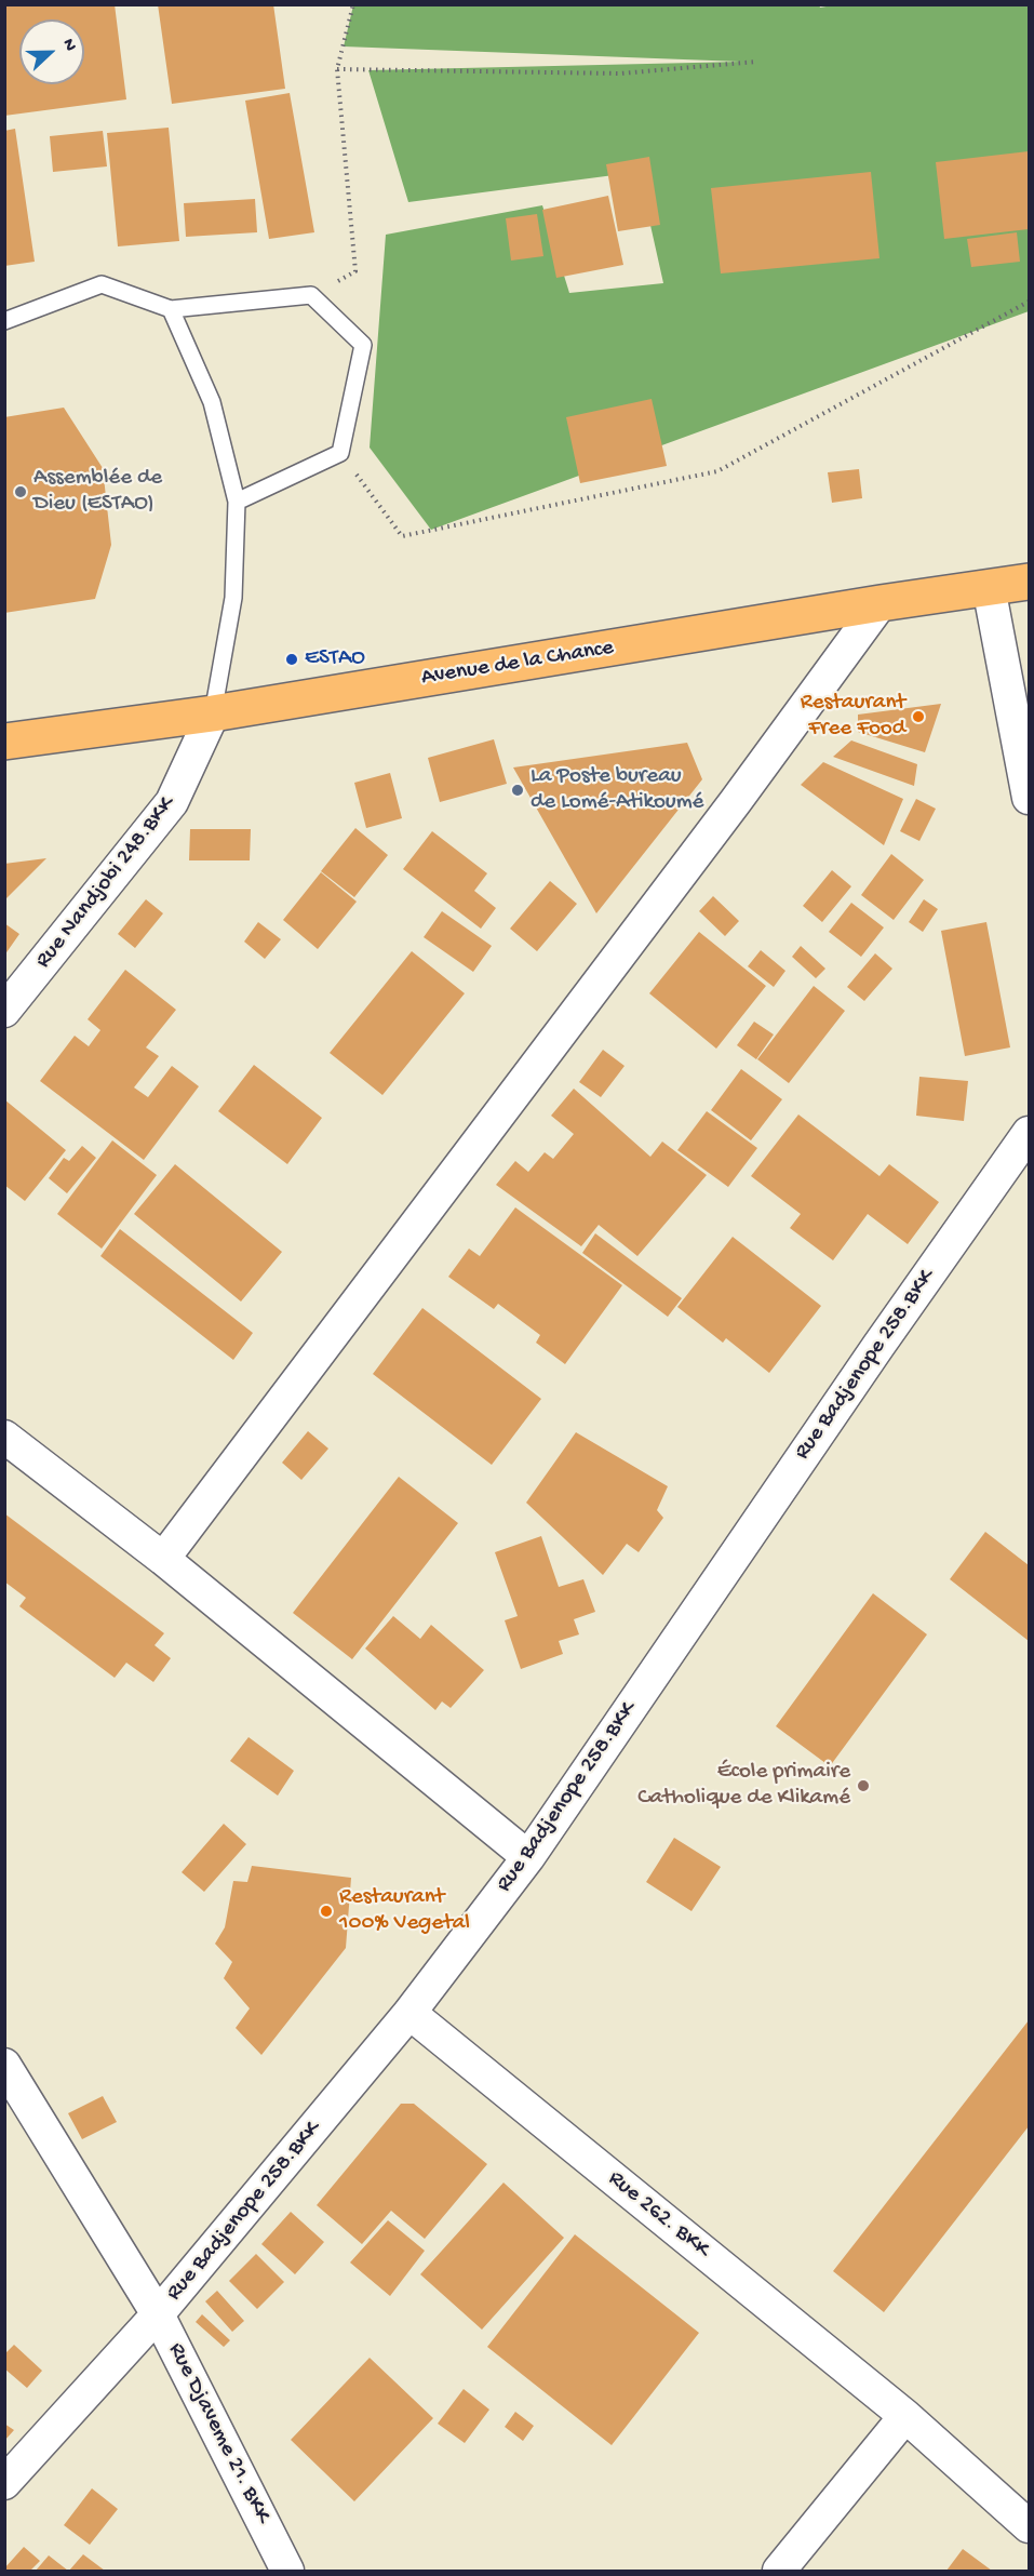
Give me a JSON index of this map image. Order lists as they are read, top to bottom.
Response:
{
  "streets": {
    "main road": ["Avenue de la Chance"],
    "street": [
      "Rue Nandjobi 248.BKK",
      "Rue Badjenope 258.BKK",
      "Rue 262. BKK",
      "Rue Djaveme 21. BKK"
    ]
  },
  "crossings": [
    ["Avenue de la Chance", "Rue Nandjobi 248.BKK"],
    ["Rue Badjenope 258.BKK", "Rue 262. BKK"],
    ["Rue Badjenope 258.BKK", "Rue Djaveme 21. BKK"]
  ],
  "places": [
    "Assemblée de Dieu (ESTAO)",
    "ESTAO",
    "Restaurant Free Food",
    "La Poste bureau de Lomé-Atikoumé",
    "École primaire Catholique de Klikamé",
    "Restaurant 100% Vegetal"
  ],
  "north": "right"
}
